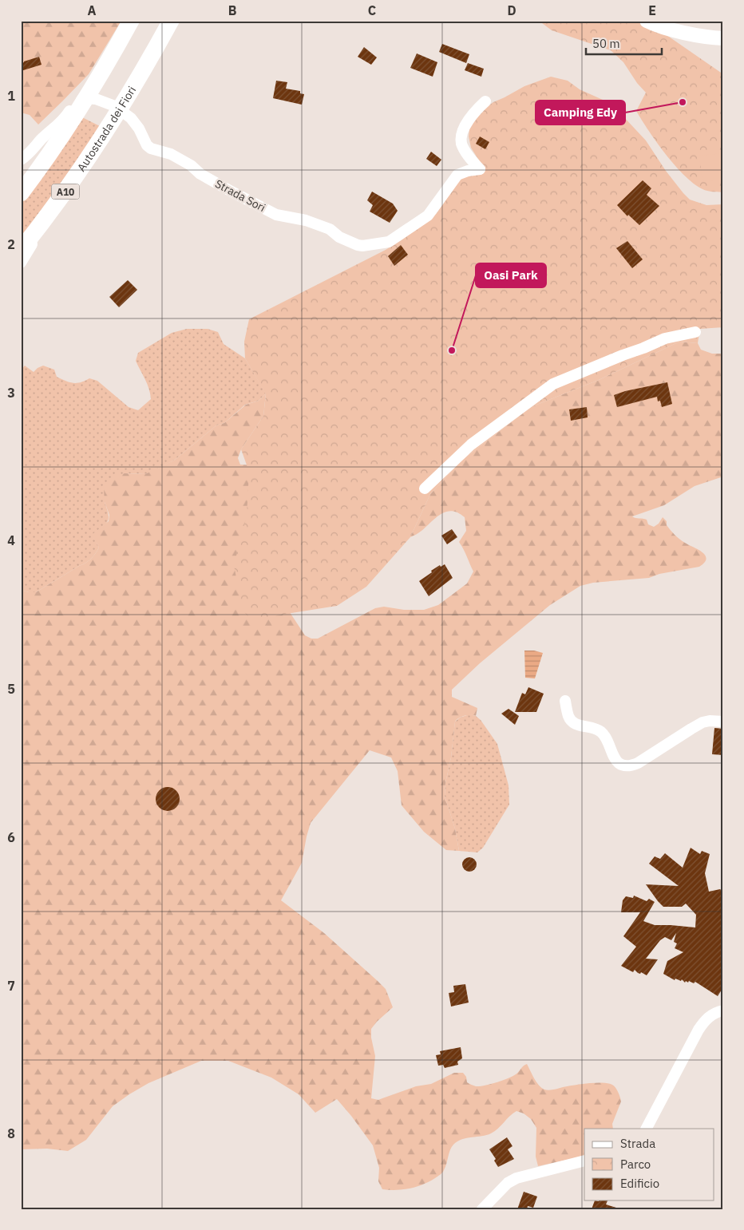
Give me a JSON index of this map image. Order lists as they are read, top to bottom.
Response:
{
  "streets": {
    "highway": ["Autostrada dei Fiori", "A10"],
    "street": ["Strada Sori"]
  },
  "places": ["Camping Edy", "Oasi Park"],
  "legend": ["Strada", "Parco", "Edificio"],
  "scale_bar": "50 m",
  "grid": {
    "columns": [
      "A",
      "B",
      "C",
      "D",
      "E"
    ],
    "rows": [
      "1",
      "2",
      "3",
      "4",
      "5",
      "6",
      "7",
      "8"
    ]
  }
}
